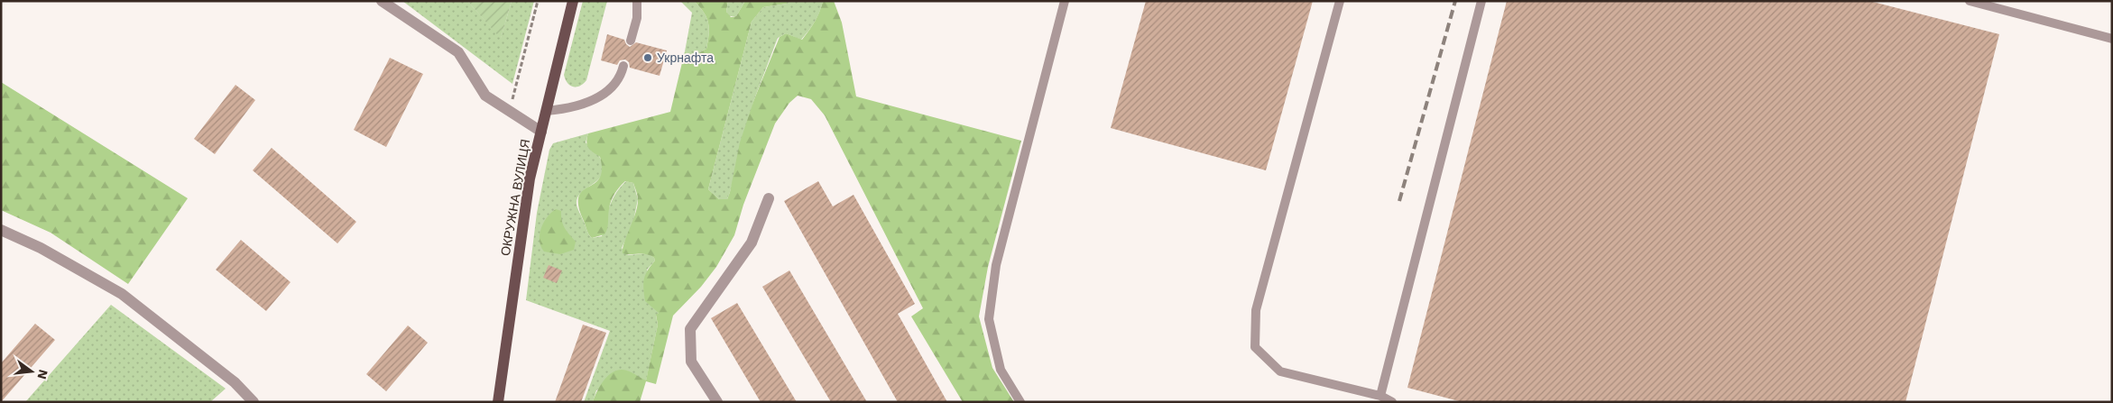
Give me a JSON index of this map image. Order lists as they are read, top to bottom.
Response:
{
  "streets": {
    "main road": ["ОКРУЖНА ВУЛИЦЯ"]
  },
  "places": ["Укрнафта"],
  "north": "right"
}
